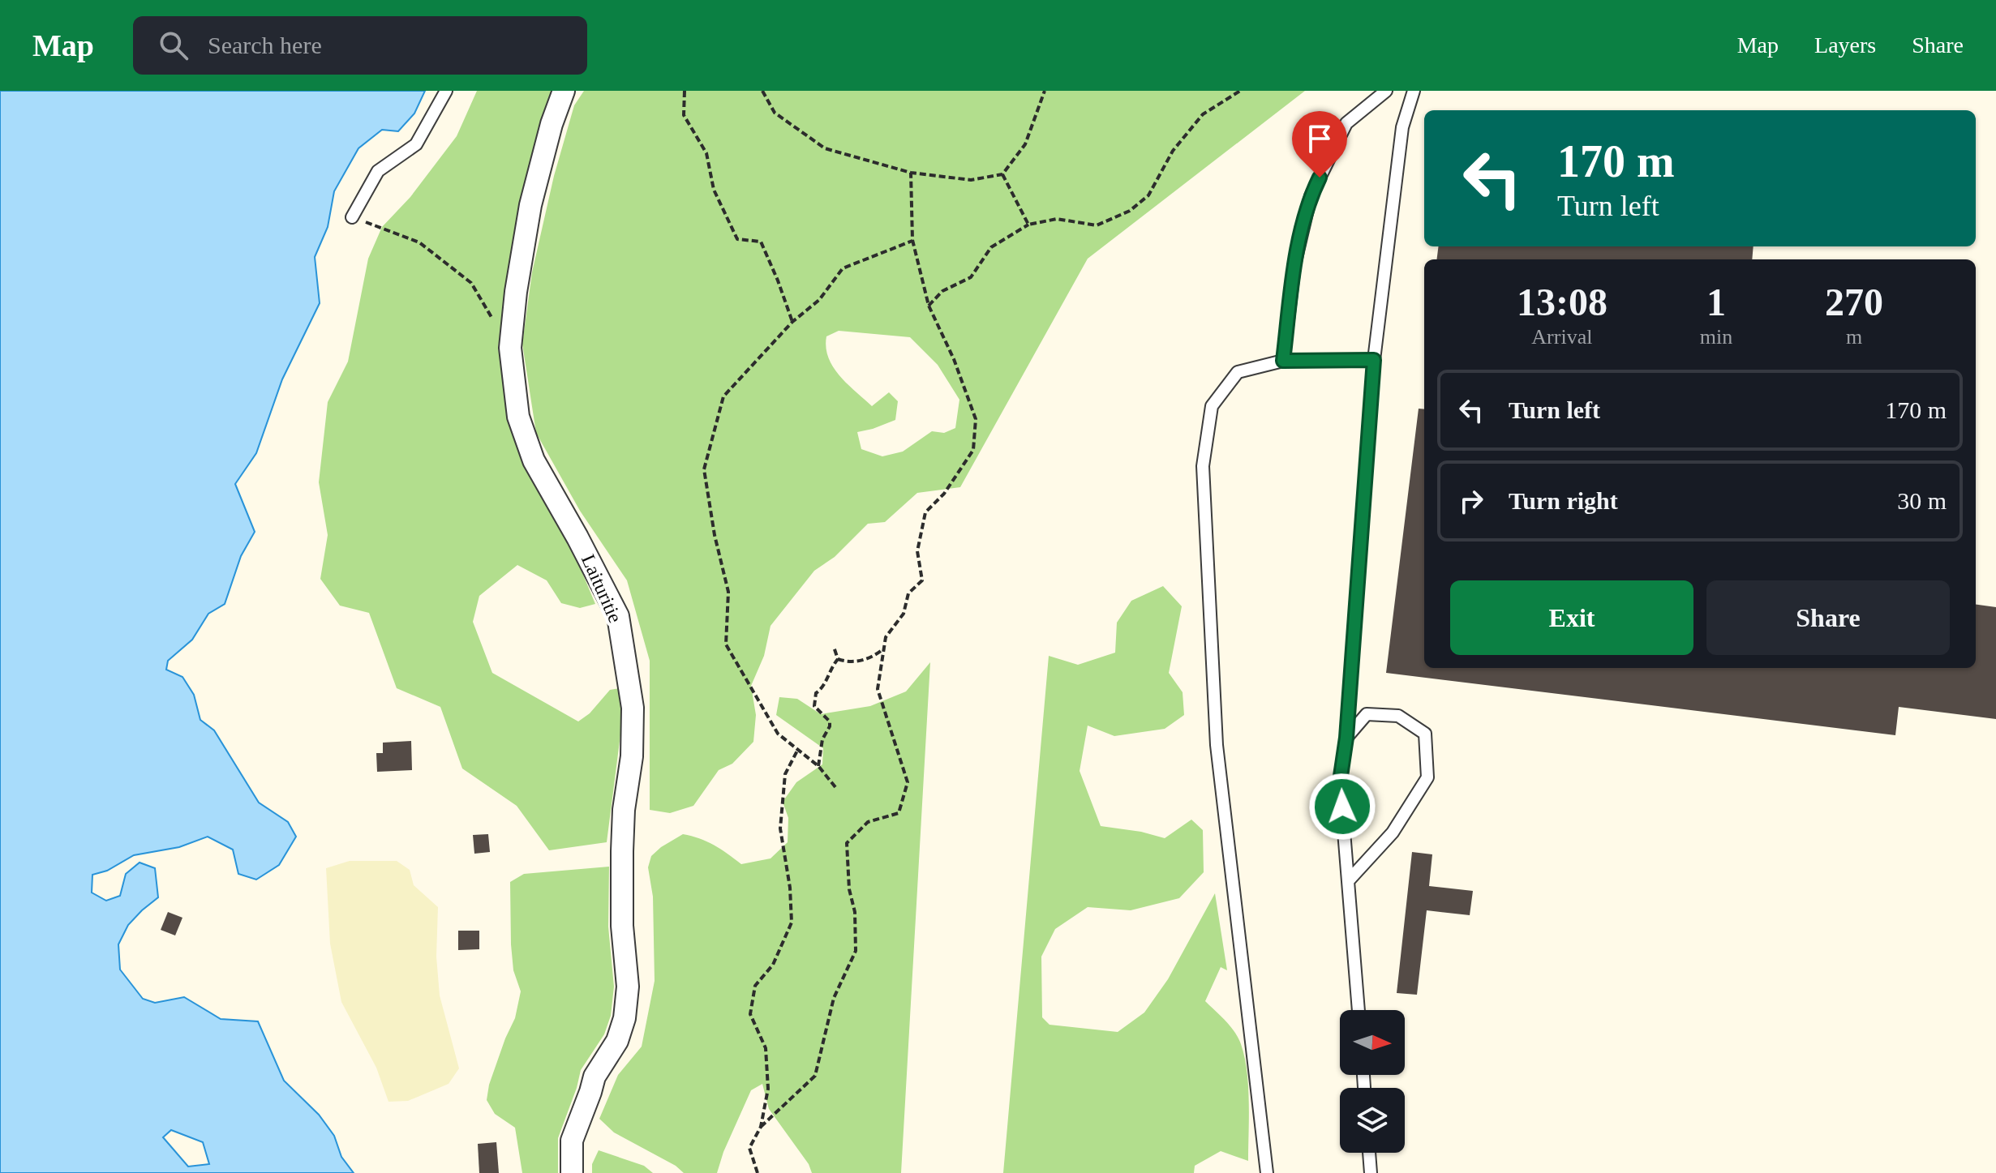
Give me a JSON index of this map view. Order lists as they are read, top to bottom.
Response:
{
  "streets": {
    "street": ["Laituritie"]
  },
  "north": "right",
  "page": {
    "header": "Map",
    "search": "Search here",
    "nav": ["Map", "Layers", "Share"],
    "turn": ["170 m", "Turn left"],
    "eta": [
      "13:08",
      "Arrival",
      "1",
      "min",
      "270",
      "m"
    ],
    "list": [
      {
        "name": "Turn left",
        "value": "170 m"
      },
      {
        "name": "Turn right",
        "value": "30 m"
      }
    ],
    "buttons": ["Exit", "Share"]
  }
}
